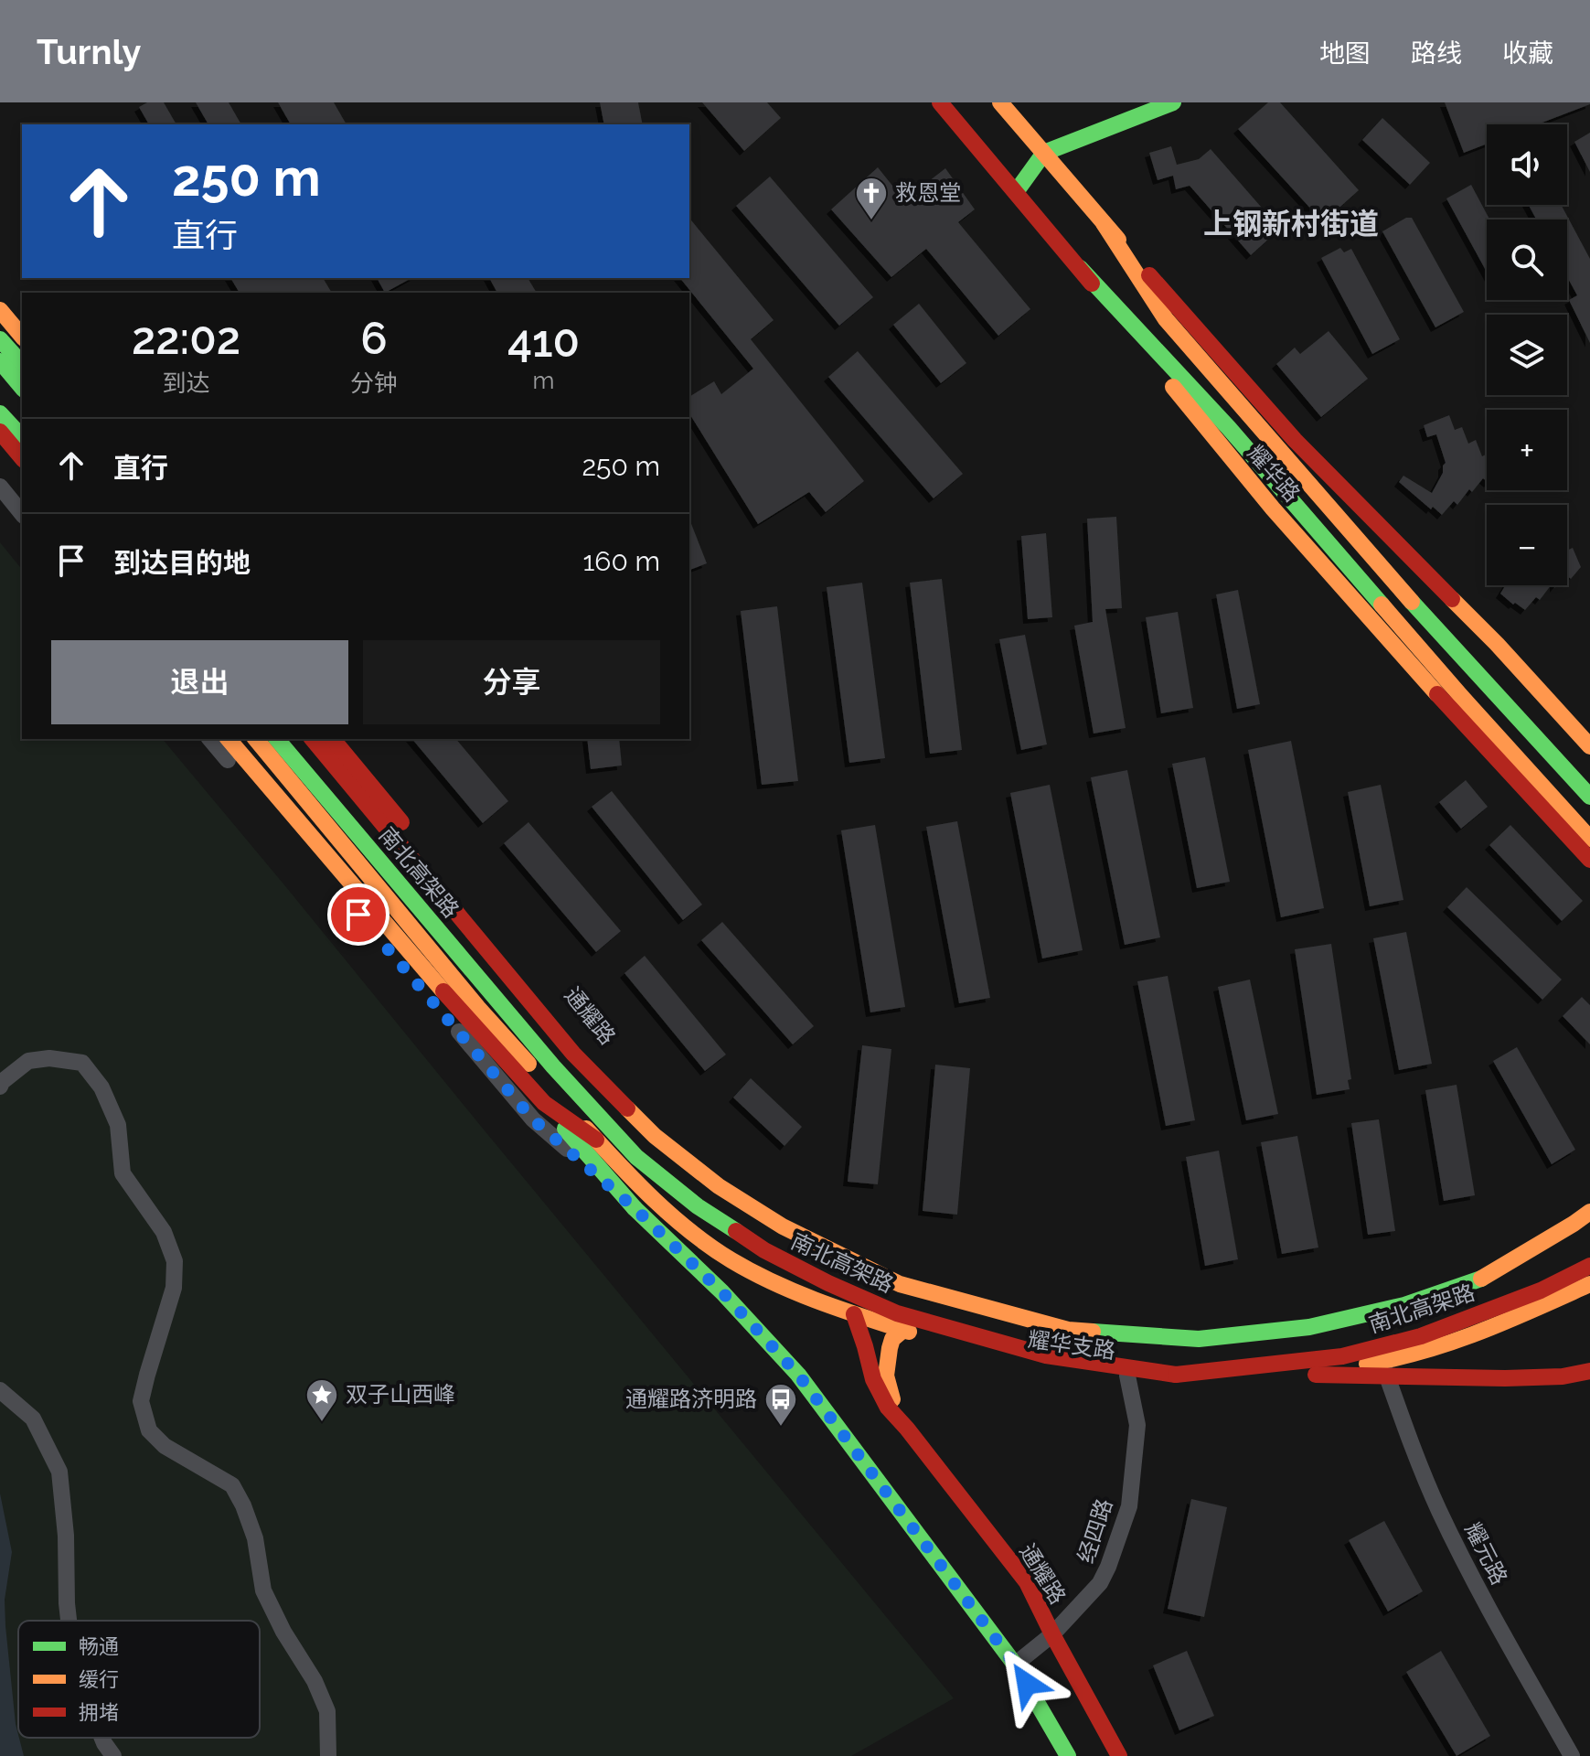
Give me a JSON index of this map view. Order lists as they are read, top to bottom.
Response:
{
  "streets": {
    "main road": [
      "耀华路",
      "南北高架路",
      "通耀路",
      "耀华支路"
    ],
    "street": ["经四路", "耀元路"]
  },
  "crossings": [
    ["通耀路", "耀华支路"],
    ["通耀路", "经四路"],
    ["耀华支路", "经四路"],
    ["耀华支路", "耀元路"]
  ],
  "districts": ["上钢新村街道"],
  "places": {
    "church": ["救恩堂"],
    "place": ["双子山西峰"],
    "bus stop": ["通耀路济明路"]
  },
  "legend": ["畅通", "缓行", "拥堵"],
  "page": {
    "header": "Turnly",
    "nav": ["地图", "路线", "收藏"],
    "map_buttons": ["+", "−"],
    "turn": ["250 m", "直行"],
    "eta": [
      "22:02",
      "到达",
      "6",
      "分钟",
      "410",
      "m"
    ],
    "list": [
      {
        "name": "直行",
        "value": "250 m"
      },
      {
        "name": "到达目的地",
        "value": "160 m"
      }
    ],
    "buttons": ["退出", "分享"]
  }
}
